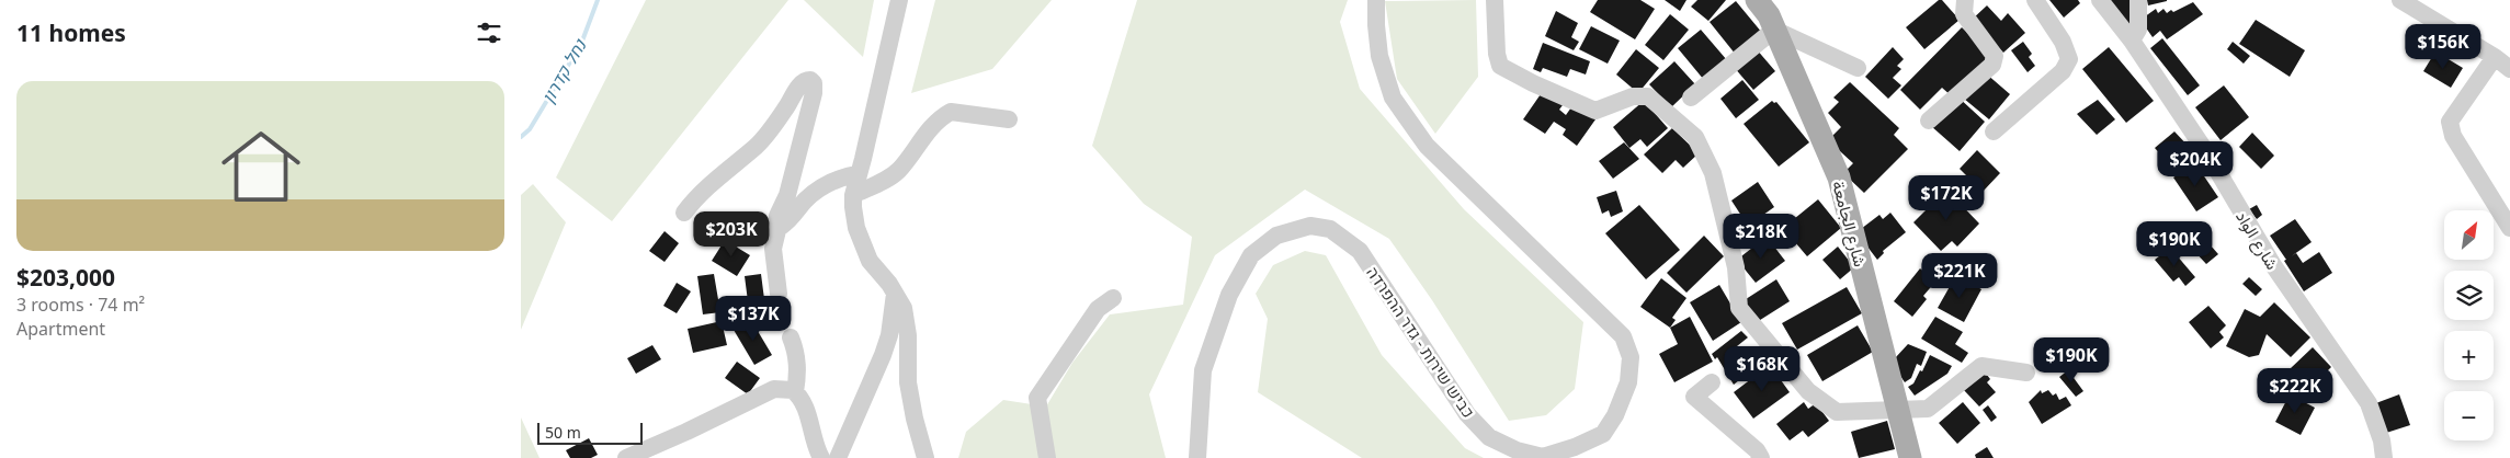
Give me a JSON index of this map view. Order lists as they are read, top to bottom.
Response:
{
  "streets": {
    "main road": ["شارع الجامعة"],
    "street": ["شارع الواد", "כביש שירות - גדר ההפרדה"]
  },
  "water": ["נחל קדרון"],
  "scale_bar": "50 m",
  "north": "top right",
  "page": {
    "heading": "11 homes",
    "price": [
      "$156K",
      "$204K",
      "$172K",
      "$203K",
      "$218K",
      "$190K",
      "$221K",
      "$137K",
      "$190K",
      "$168K",
      "$222K"
    ],
    "list": [
      {
        "name": "$203,000",
        "note": "3 rooms · 74 m² · Apartment"
      }
    ],
    "map_buttons": ["+", "−"],
    "scale": "50 m"
  }
}
